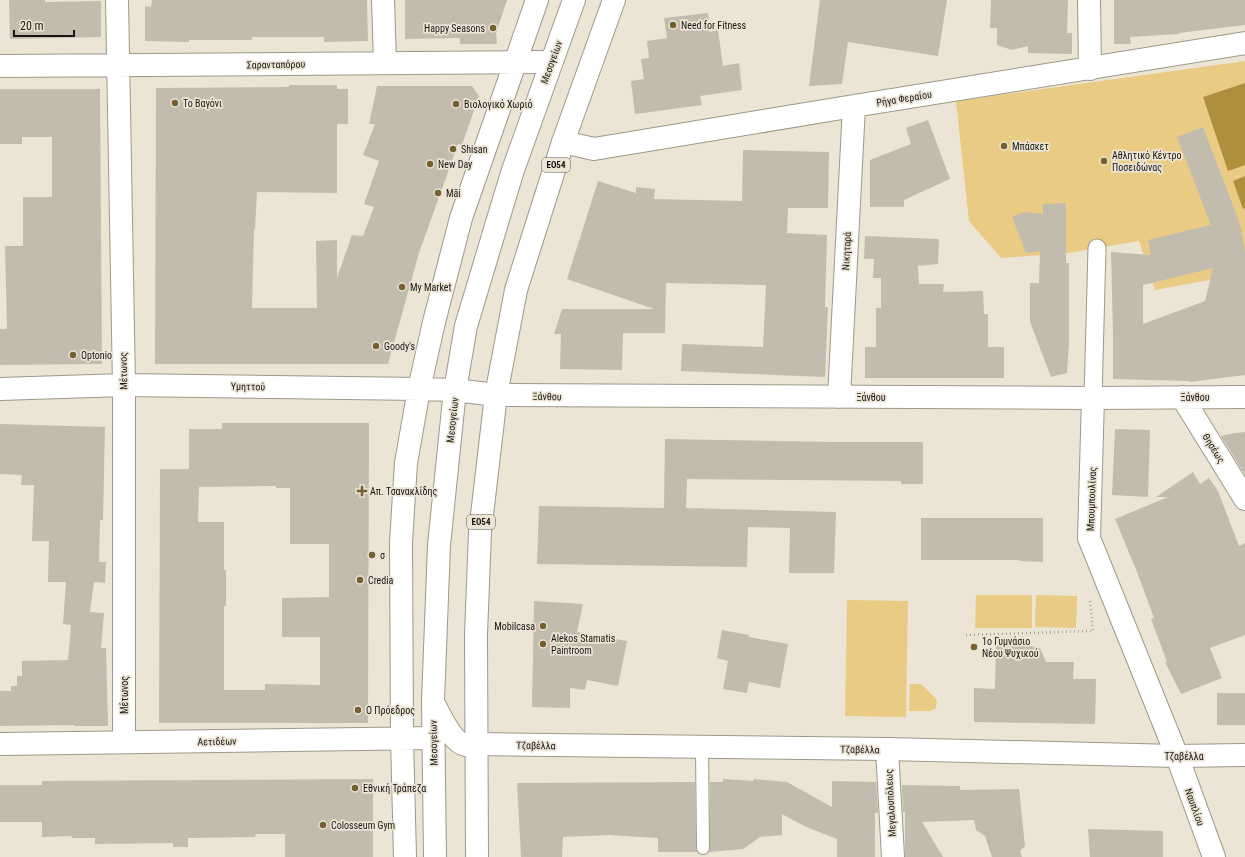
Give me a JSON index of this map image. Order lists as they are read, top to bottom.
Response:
{
  "streets": {
    "street": [
      "Μεσογείων",
      "Σαρανταπόρου",
      "Ρήγα Φεραίου",
      "ΕΟ54",
      "Νικηταρά",
      "Μέτωνος",
      "Υμηττού",
      "Ξάνθου",
      "Θησέως",
      "Μπουμπουλίνας",
      "Αετιδέων",
      "Τζαβέλλα",
      "Μεγαλουπόλεως",
      "Ναυπλίου"
    ]
  },
  "crossings": [
    ["Μεσογείων", "Σαρανταπόρου"],
    ["Μεσογείων", "Υμηττού"],
    ["Μεσογείων", "Αετιδέων"],
    ["Μεσογείων", "Τζαβέλλα"],
    ["Σαρανταπόρου", "Μέτωνος"],
    ["Ρήγα Φεραίου", "ΕΟ54"],
    ["Ρήγα Φεραίου", "Νικηταρά"],
    ["ΕΟ54", "Υμηττού"],
    ["ΕΟ54", "Ξάνθου"],
    ["ΕΟ54", "Τζαβέλλα"],
    ["Νικηταρά", "Ξάνθου"],
    ["Μέτωνος", "Υμηττού"],
    ["Μέτωνος", "Αετιδέων"],
    ["Υμηττού", "Ξάνθου"],
    ["Ξάνθου", "Θησέως"],
    ["Ξάνθου", "Μπουμπουλίνας"],
    ["Μπουμπουλίνας", "Τζαβέλλα"],
    ["Μπουμπουλίνας", "Ναυπλίου"],
    ["Τζαβέλλα", "Μεγαλουπόλεως"],
    ["Τζαβέλλα", "Ναυπλίου"]
  ],
  "places": {
    "other": [
      "Need for Fitness",
      "Happy Seasons",
      "Το Βαγόνι",
      "Βιολογικό Χωριό",
      "Μπάσκετ",
      "Shisan",
      "Αθλητικό Κέντρο Ποσειδώνας",
      "New Day",
      "Māi",
      "My Market",
      "Goody's",
      "Optonio",
      "σ",
      "Credia",
      "Mobilcasa",
      "Alekos Stamatis Paintroom",
      "1ο Γυμνάσιο Νέου Ψυχικού",
      "Ο Πρόεδρος",
      "Εθνική Τράπεζα",
      "Colosseum Gym"
    ],
    "health": ["Απ. Τσανακλίδης"]
  },
  "scale_bar": "20 m"
}
